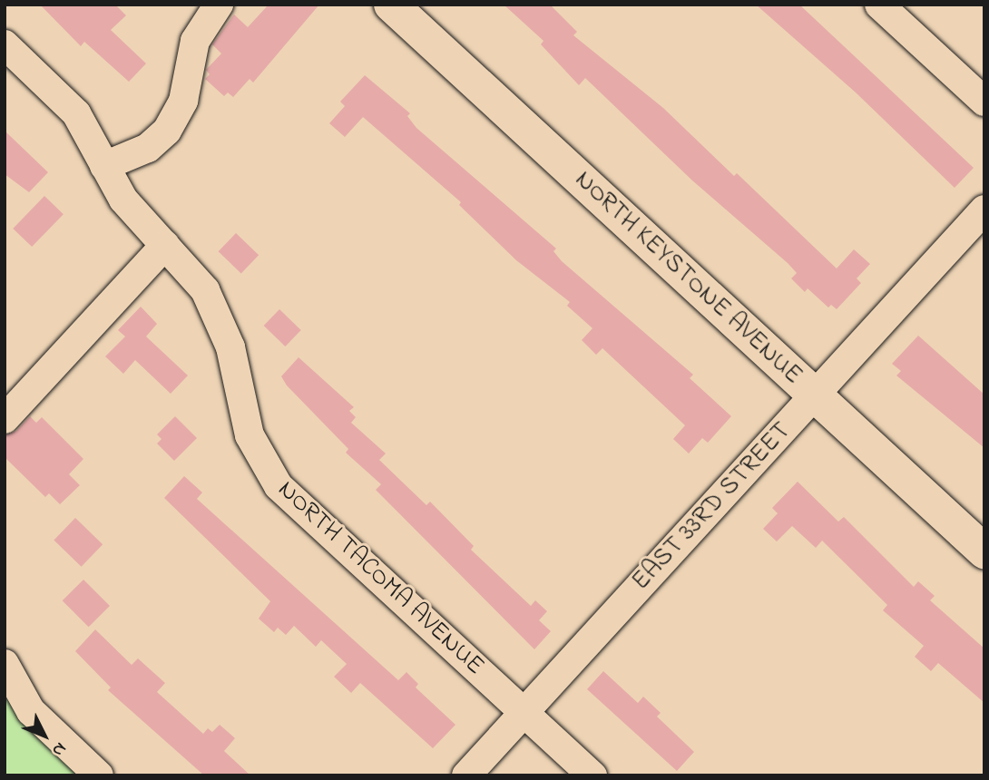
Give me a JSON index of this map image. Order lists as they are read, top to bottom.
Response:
{
  "streets": {
    "main road": ["NORTH KEYSTONE AVENUE"],
    "street": ["EAST 33RD STREET", "NORTH TACOMA AVENUE"]
  },
  "crossings": [
    ["NORTH KEYSTONE AVENUE", "EAST 33RD STREET"],
    ["EAST 33RD STREET", "NORTH TACOMA AVENUE"]
  ],
  "north": "bottom right"
}
